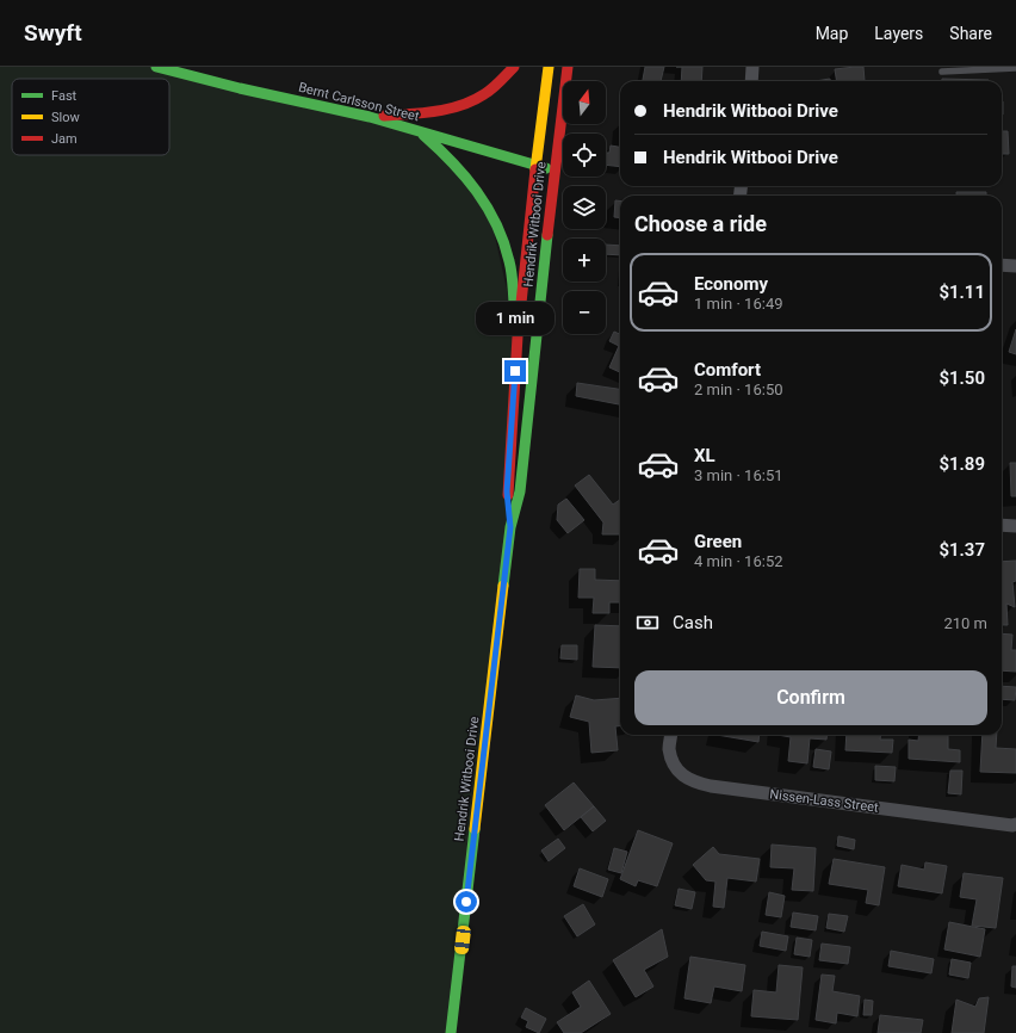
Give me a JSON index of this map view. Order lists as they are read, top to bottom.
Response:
{
  "streets": {
    "main road": ["Bernt Carlsson Street", "Hendrik Witbooi Drive"],
    "street": ["Nissen-Lass Street"]
  },
  "crossings": [
    ["Bernt Carlsson Street", "Hendrik Witbooi Drive"]
  ],
  "legend": ["Fast", "Slow", "Jam"],
  "north": "top",
  "page": {
    "header": "Swyft",
    "nav": ["Map", "Layers", "Share"],
    "map_buttons": ["+", "−"],
    "banner": ["Hendrik Witbooi Drive", "Hendrik Witbooi Drive"],
    "heading": "Choose a ride",
    "list": [
      {
        "name": "Economy",
        "note": "1 min · 16:49",
        "value": "$1.11"
      },
      {
        "name": "Comfort",
        "note": "2 min · 16:50",
        "value": "$1.50"
      },
      {
        "name": "XL",
        "note": "3 min · 16:51",
        "value": "$1.89"
      },
      {
        "name": "Green",
        "note": "4 min · 16:52",
        "value": "$1.37"
      }
    ],
    "bubble": "1 min",
    "pay": ["Cash", "210 m"],
    "buttons": "Confirm"
  }
}
